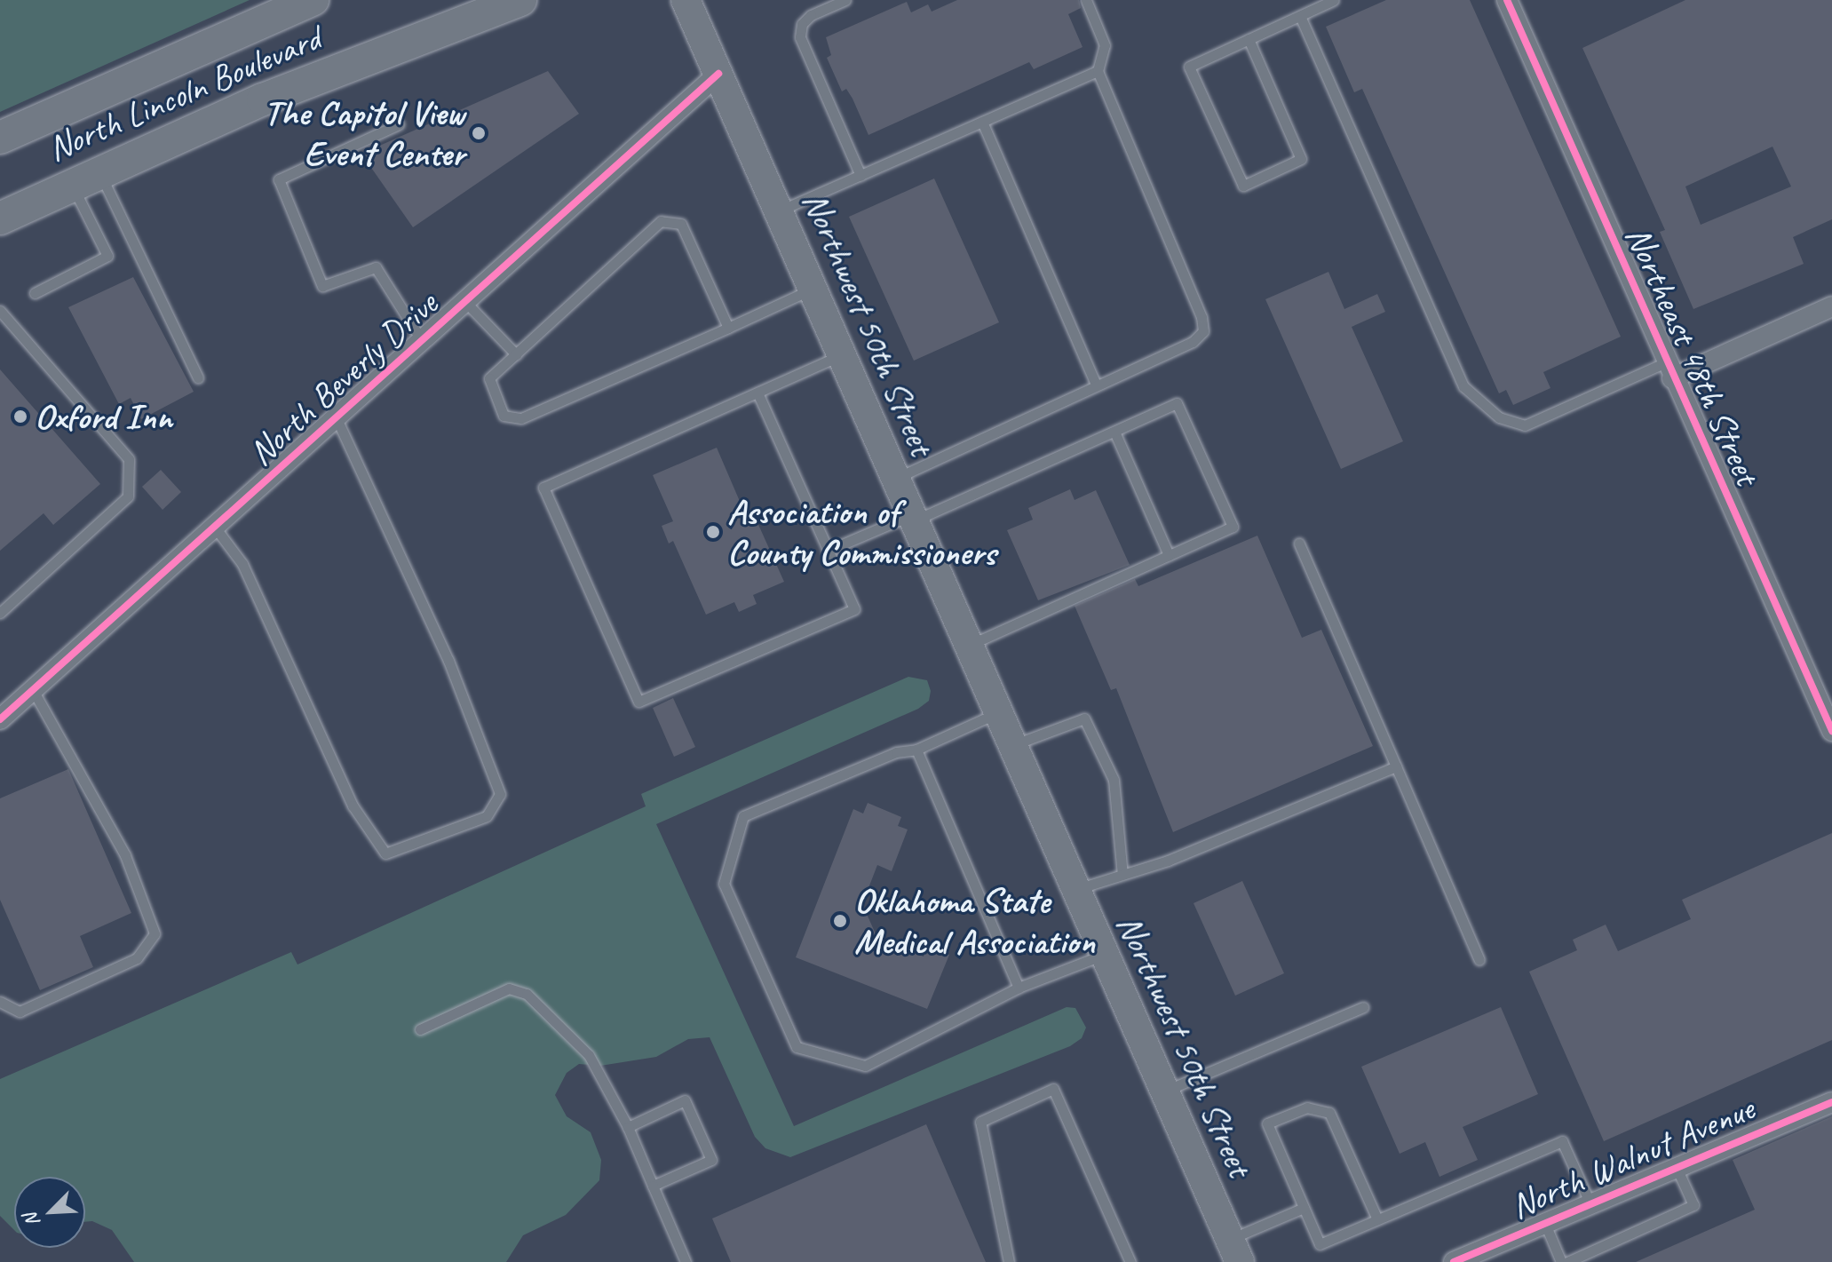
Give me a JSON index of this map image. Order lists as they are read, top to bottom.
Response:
{
  "streets": {
    "main road": ["North Lincoln Boulevard", "Northwest 50th Street"],
    "street": ["Northeast 48th Street", "North Beverly Drive", "North Walnut Avenue"]
  },
  "crossings": [
    ["Northwest 50th Street", "North Beverly Drive"]
  ],
  "places": [
    "The Capitol View Event Center",
    "Oxford Inn",
    "Association of County Commissioners",
    "Oklahoma State Medical Association"
  ],
  "north": "bottom left"
}
